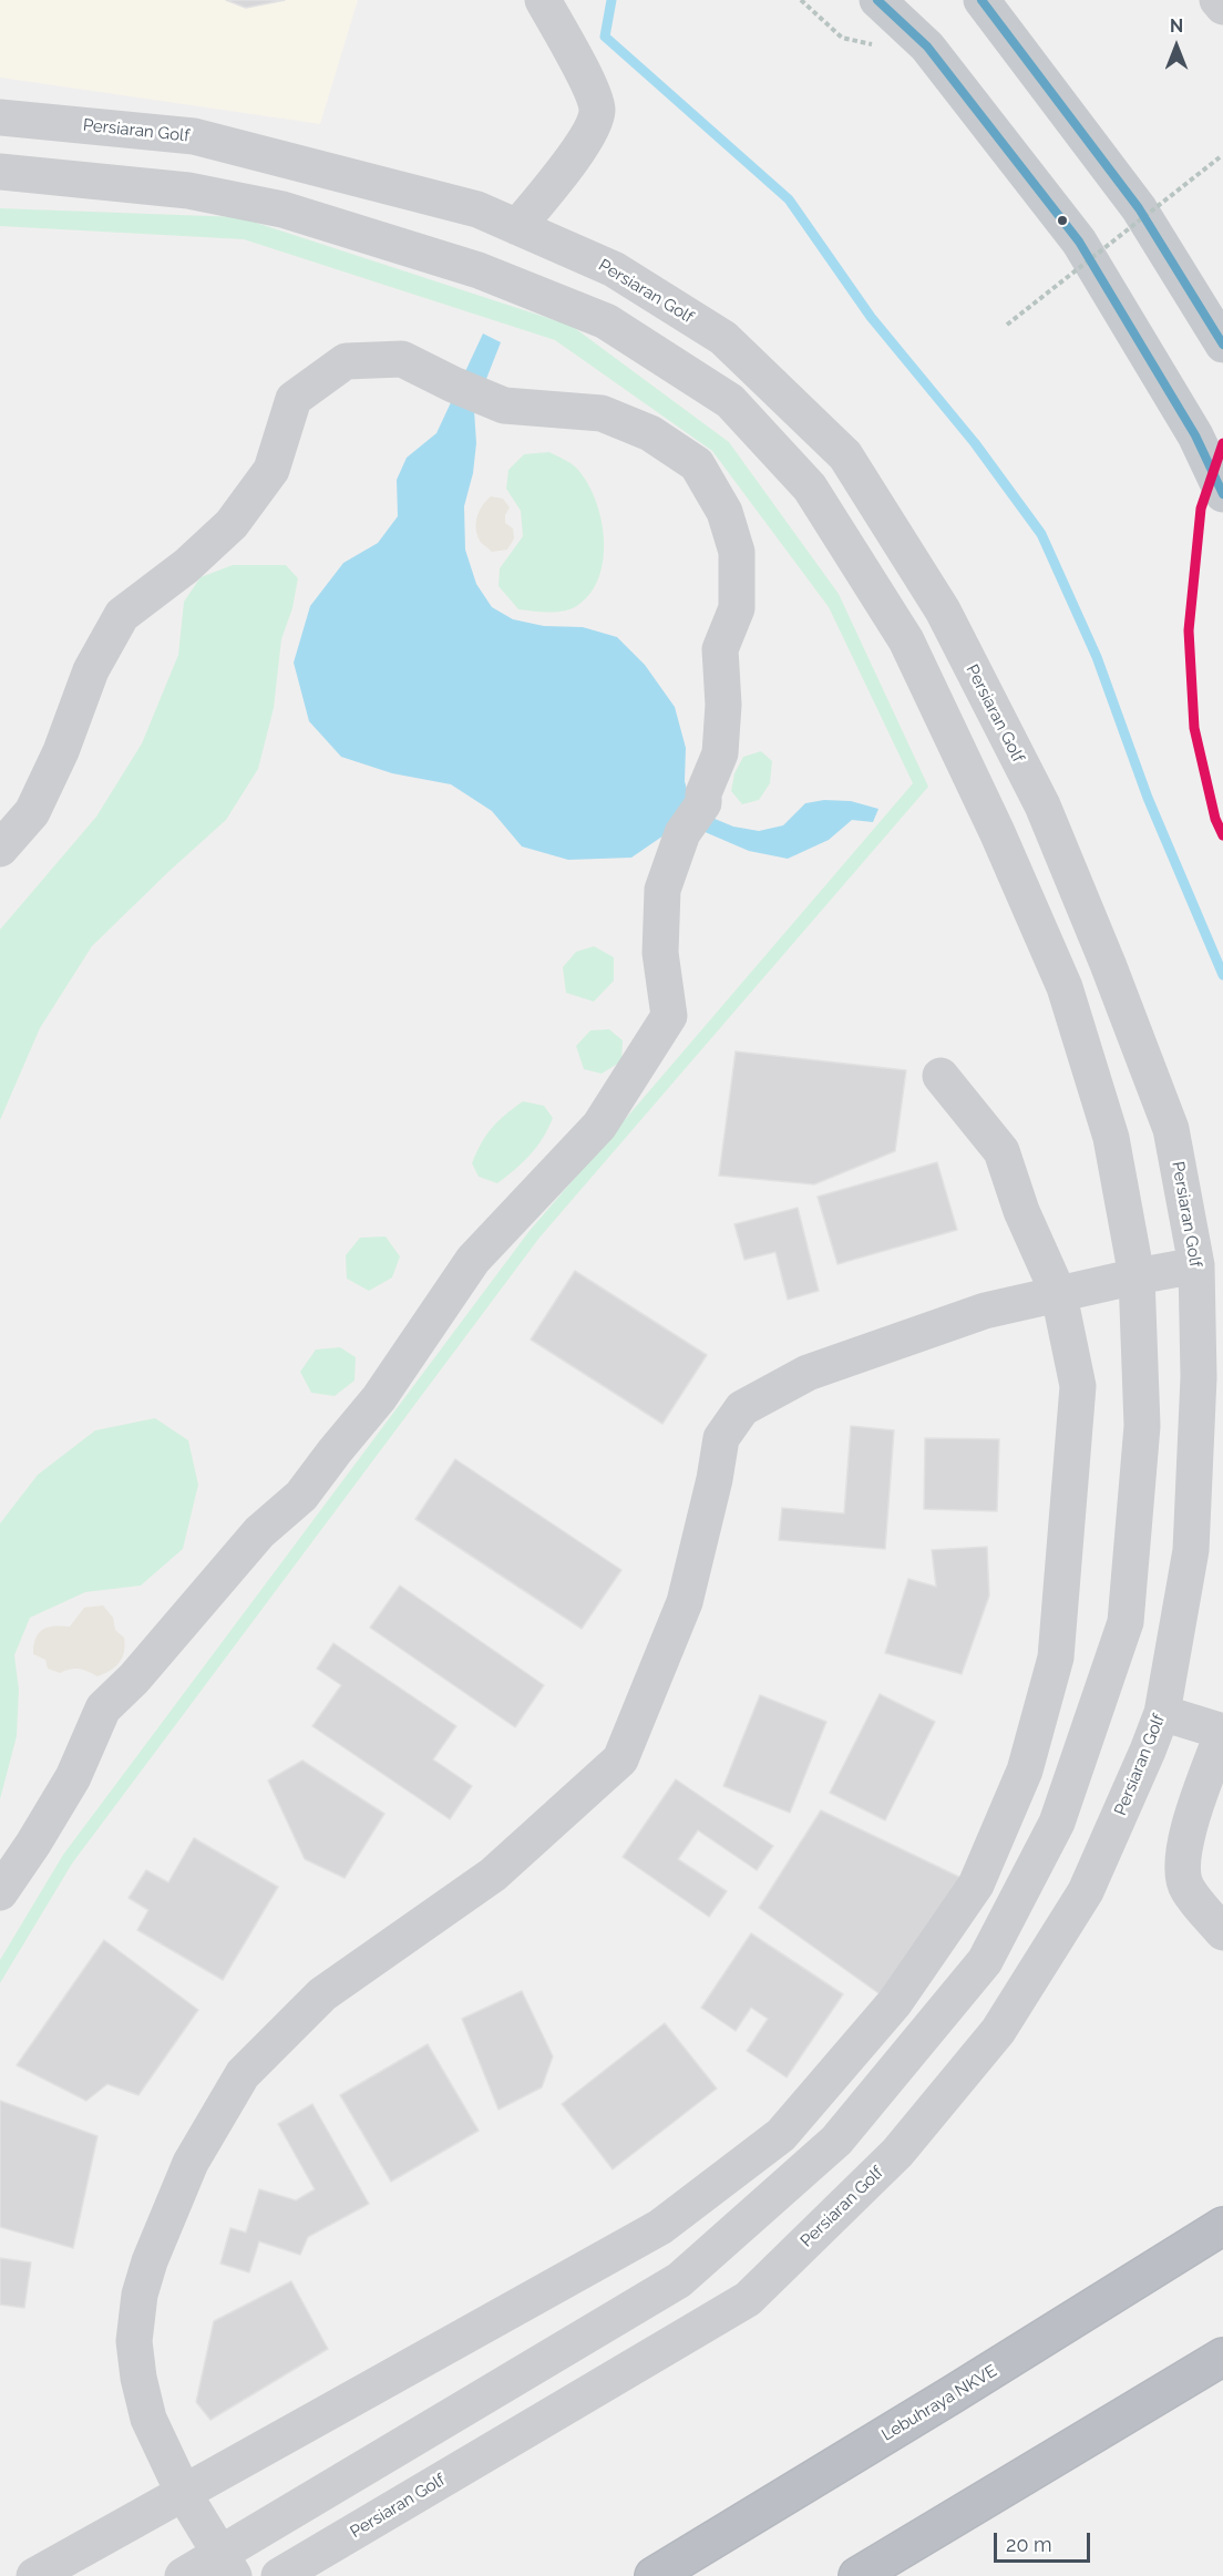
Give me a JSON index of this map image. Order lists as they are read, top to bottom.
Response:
{
  "streets": {
    "highway": ["Lebuhraya NKVE"],
    "street": ["Persiaran Golf"]
  },
  "scale_bar": "20 m",
  "north": "top"
}
